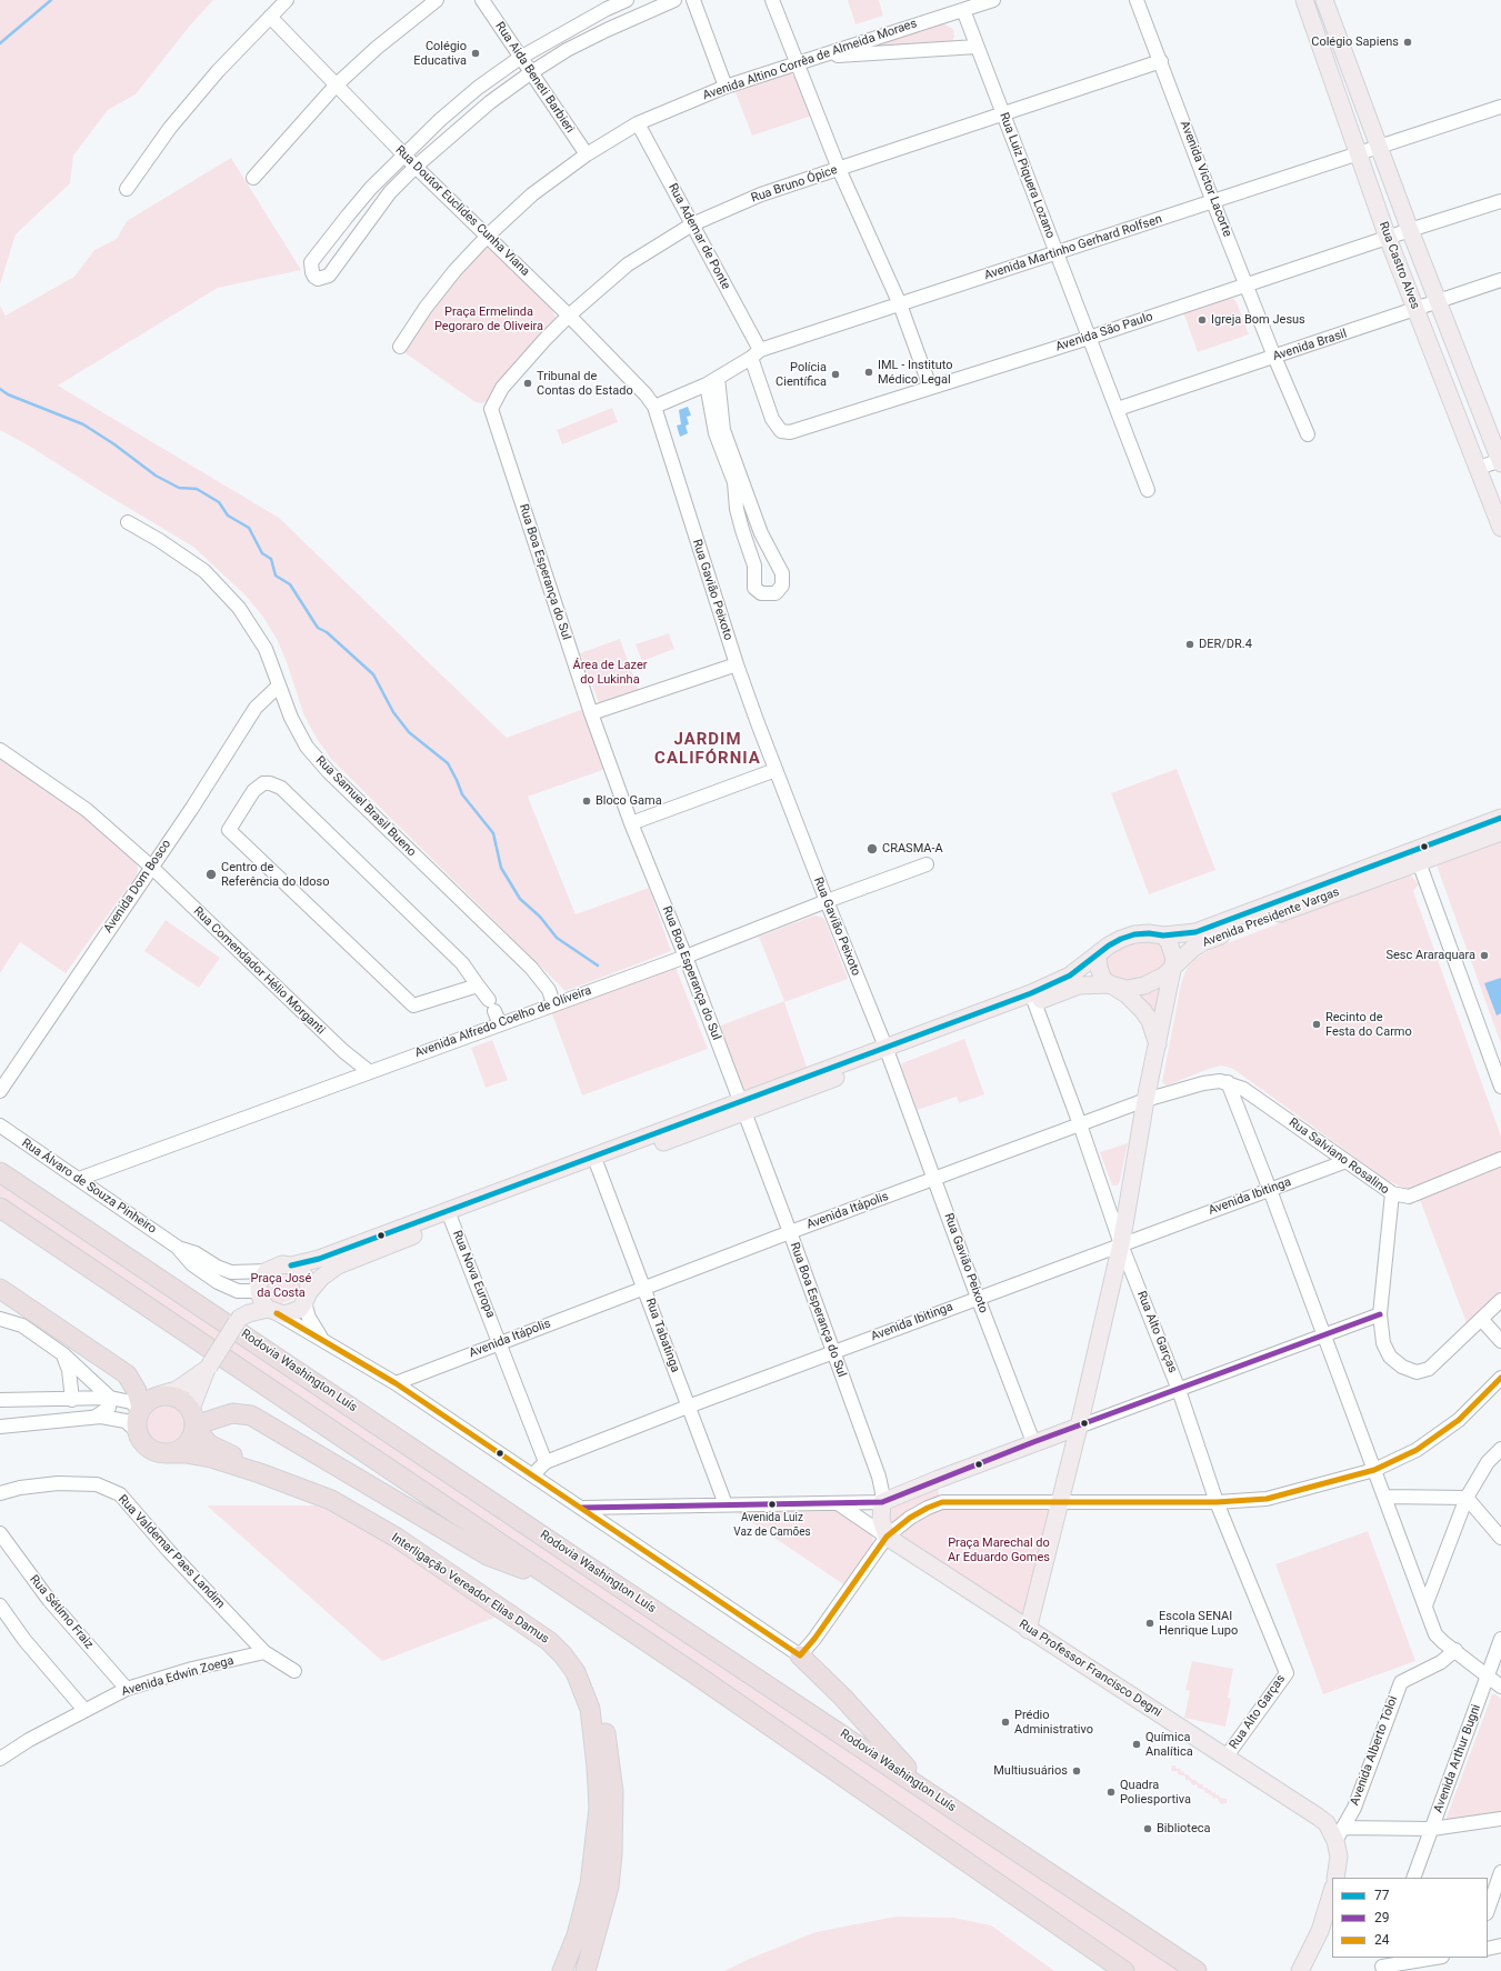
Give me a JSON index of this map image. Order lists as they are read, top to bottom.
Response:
{
  "streets": {
    "highway": ["Rodovia Washington Luís", "Interligação Vereador Elias Damus"],
    "main road": [
      "Rua Castro Alves",
      "Rua Boa Esperança do Sul",
      "Avenida Presidente Vargas",
      "Rua Professor Francisco Degni"
    ],
    "street": [
      "Avenida Altino Corrêa de Almeida Moraes",
      "Rua Aida Beneti Barbieri",
      "Rua Luiz Piquera Lozano",
      "Avenida Victor Lacorte",
      "Rua Bruno Ópice",
      "Rua Doutor Euclides Cunha Viana",
      "Rua Ademar de Ponte",
      "Avenida Martinho Gerhard Rolfsen",
      "Avenida São Paulo",
      "Avenida Brasil",
      "Rua Gavião Peixoto",
      "Rua Samuel Brasil Bueno",
      "Avenida Dom Bosco",
      "Rua Comendador Hélio Morganti",
      "Avenida Alfredo Coelho de Oliveira",
      "Rua Salviano Rosalino",
      "Rua Álvaro de Souza Pinheiro",
      "Avenida Ibitinga",
      "Avenida Itápolis",
      "Rua Nova Europa",
      "Rua Alto Garças",
      "Rua Tabatinga",
      "Rua Valdemar Paes Landim",
      "Rua Sétimo Fraiz",
      "Avenida Edwin Zoega",
      "Avenida Alberto Toloi",
      "Avenida Arthur Bugni"
    ]
  },
  "crossings": [
    ["Avenida Altino Corrêa de Almeida Moraes", "Rua Aida Beneti Barbieri"],
    ["Avenida Altino Corrêa de Almeida Moraes", "Rua Luiz Piquera Lozano"],
    ["Avenida Altino Corrêa de Almeida Moraes", "Rua Doutor Euclides Cunha Viana"],
    ["Avenida Altino Corrêa de Almeida Moraes", "Rua Ademar de Ponte"],
    ["Rua Luiz Piquera Lozano", "Rua Bruno Ópice"],
    ["Rua Luiz Piquera Lozano", "Avenida Martinho Gerhard Rolfsen"],
    ["Rua Luiz Piquera Lozano", "Avenida São Paulo"],
    ["Rua Luiz Piquera Lozano", "Avenida Brasil"],
    ["Avenida Victor Lacorte", "Rua Bruno Ópice"],
    ["Avenida Victor Lacorte", "Avenida Martinho Gerhard Rolfsen"],
    ["Avenida Victor Lacorte", "Avenida São Paulo"],
    ["Avenida Victor Lacorte", "Avenida Brasil"],
    ["Rua Bruno Ópice", "Rua Doutor Euclides Cunha Viana"],
    ["Rua Bruno Ópice", "Rua Ademar de Ponte"],
    ["Rua Bruno Ópice", "Rua Boa Esperança do Sul"],
    ["Rua Doutor Euclides Cunha Viana", "Avenida Martinho Gerhard Rolfsen"],
    ["Rua Doutor Euclides Cunha Viana", "Rua Gavião Peixoto"],
    ["Rua Ademar de Ponte", "Avenida Martinho Gerhard Rolfsen"],
    ["Rua Ademar de Ponte", "Avenida São Paulo"],
    ["Avenida Martinho Gerhard Rolfsen", "Rua Castro Alves"],
    ["Avenida Martinho Gerhard Rolfsen", "Avenida São Paulo"],
    ["Avenida Martinho Gerhard Rolfsen", "Rua Gavião Peixoto"],
    ["Rua Castro Alves", "Avenida São Paulo"],
    ["Rua Castro Alves", "Avenida Brasil"],
    ["Rua Boa Esperança do Sul", "Avenida Presidente Vargas"],
    ["Rua Boa Esperança do Sul", "Avenida Alfredo Coelho de Oliveira"],
    ["Rua Boa Esperança do Sul", "Avenida Ibitinga"],
    ["Rua Boa Esperança do Sul", "Avenida Itápolis"],
    ["Rua Boa Esperança do Sul", "Rua Professor Francisco Degni"],
    ["Rua Gavião Peixoto", "Avenida Presidente Vargas"],
    ["Rua Gavião Peixoto", "Avenida Alfredo Coelho de Oliveira"],
    ["Rua Gavião Peixoto", "Avenida Ibitinga"],
    ["Rua Gavião Peixoto", "Avenida Itápolis"],
    ["Rua Samuel Brasil Bueno", "Avenida Dom Bosco"],
    ["Rua Samuel Brasil Bueno", "Avenida Alfredo Coelho de Oliveira"],
    ["Avenida Dom Bosco", "Rua Comendador Hélio Morganti"],
    ["Avenida Presidente Vargas", "Rua Álvaro de Souza Pinheiro"],
    ["Avenida Presidente Vargas", "Rua Nova Europa"],
    ["Avenida Presidente Vargas", "Rua Alto Garças"],
    ["Avenida Presidente Vargas", "Rua Tabatinga"],
    ["Rua Comendador Hélio Morganti", "Avenida Alfredo Coelho de Oliveira"],
    ["Avenida Alfredo Coelho de Oliveira", "Rua Álvaro de Souza Pinheiro"],
    ["Rua Salviano Rosalino", "Avenida Ibitinga"],
    ["Rua Salviano Rosalino", "Avenida Itápolis"],
    ["Avenida Ibitinga", "Rua Nova Europa"],
    ["Avenida Ibitinga", "Rua Alto Garças"],
    ["Avenida Ibitinga", "Rua Tabatinga"],
    ["Avenida Itápolis", "Rua Nova Europa"],
    ["Avenida Itápolis", "Rua Alto Garças"],
    ["Avenida Itápolis", "Rua Tabatinga"],
    ["Rua Alto Garças", "Rua Professor Francisco Degni"],
    ["Rua Valdemar Paes Landim", "Avenida Edwin Zoega"],
    ["Rua Sétimo Fraiz", "Avenida Edwin Zoega"],
    ["Rua Professor Francisco Degni", "Avenida Alberto Toloi"]
  ],
  "districts": ["JARDIM CALIFÓRNIA"],
  "parks": [
    "Praça Ermelinda Pegoraro de Oliveira",
    "Área de Lazer do Lukinha",
    "Praça José da Costa",
    "Praça Marechal do Ar Eduardo Gomes"
  ],
  "places": [
    "Colégio Sapiens",
    "Colégio Educativa",
    "Igreja Bom Jesus",
    "IML - Instituto Médico Legal",
    "Polícia Científica",
    "Tribunal de Contas do Estado",
    "DER/DR.4",
    "Bloco Gama",
    "CRASMA-A",
    "Centro de Referência do Idoso",
    "Sesc Araraquara",
    "Recinto de Festa do Carmo",
    "Avenida Luiz Vaz de Camões",
    "Escola SENAI Henrique Lupo",
    "Prédio Administrativo",
    "Química Analítica",
    "Multiusuários",
    "Quadra Poliesportiva",
    "Biblioteca"
  ],
  "lines": ["transit line 77", "transit line 24", "transit line 29"],
  "legend": ["77", "29", "24"]
}
